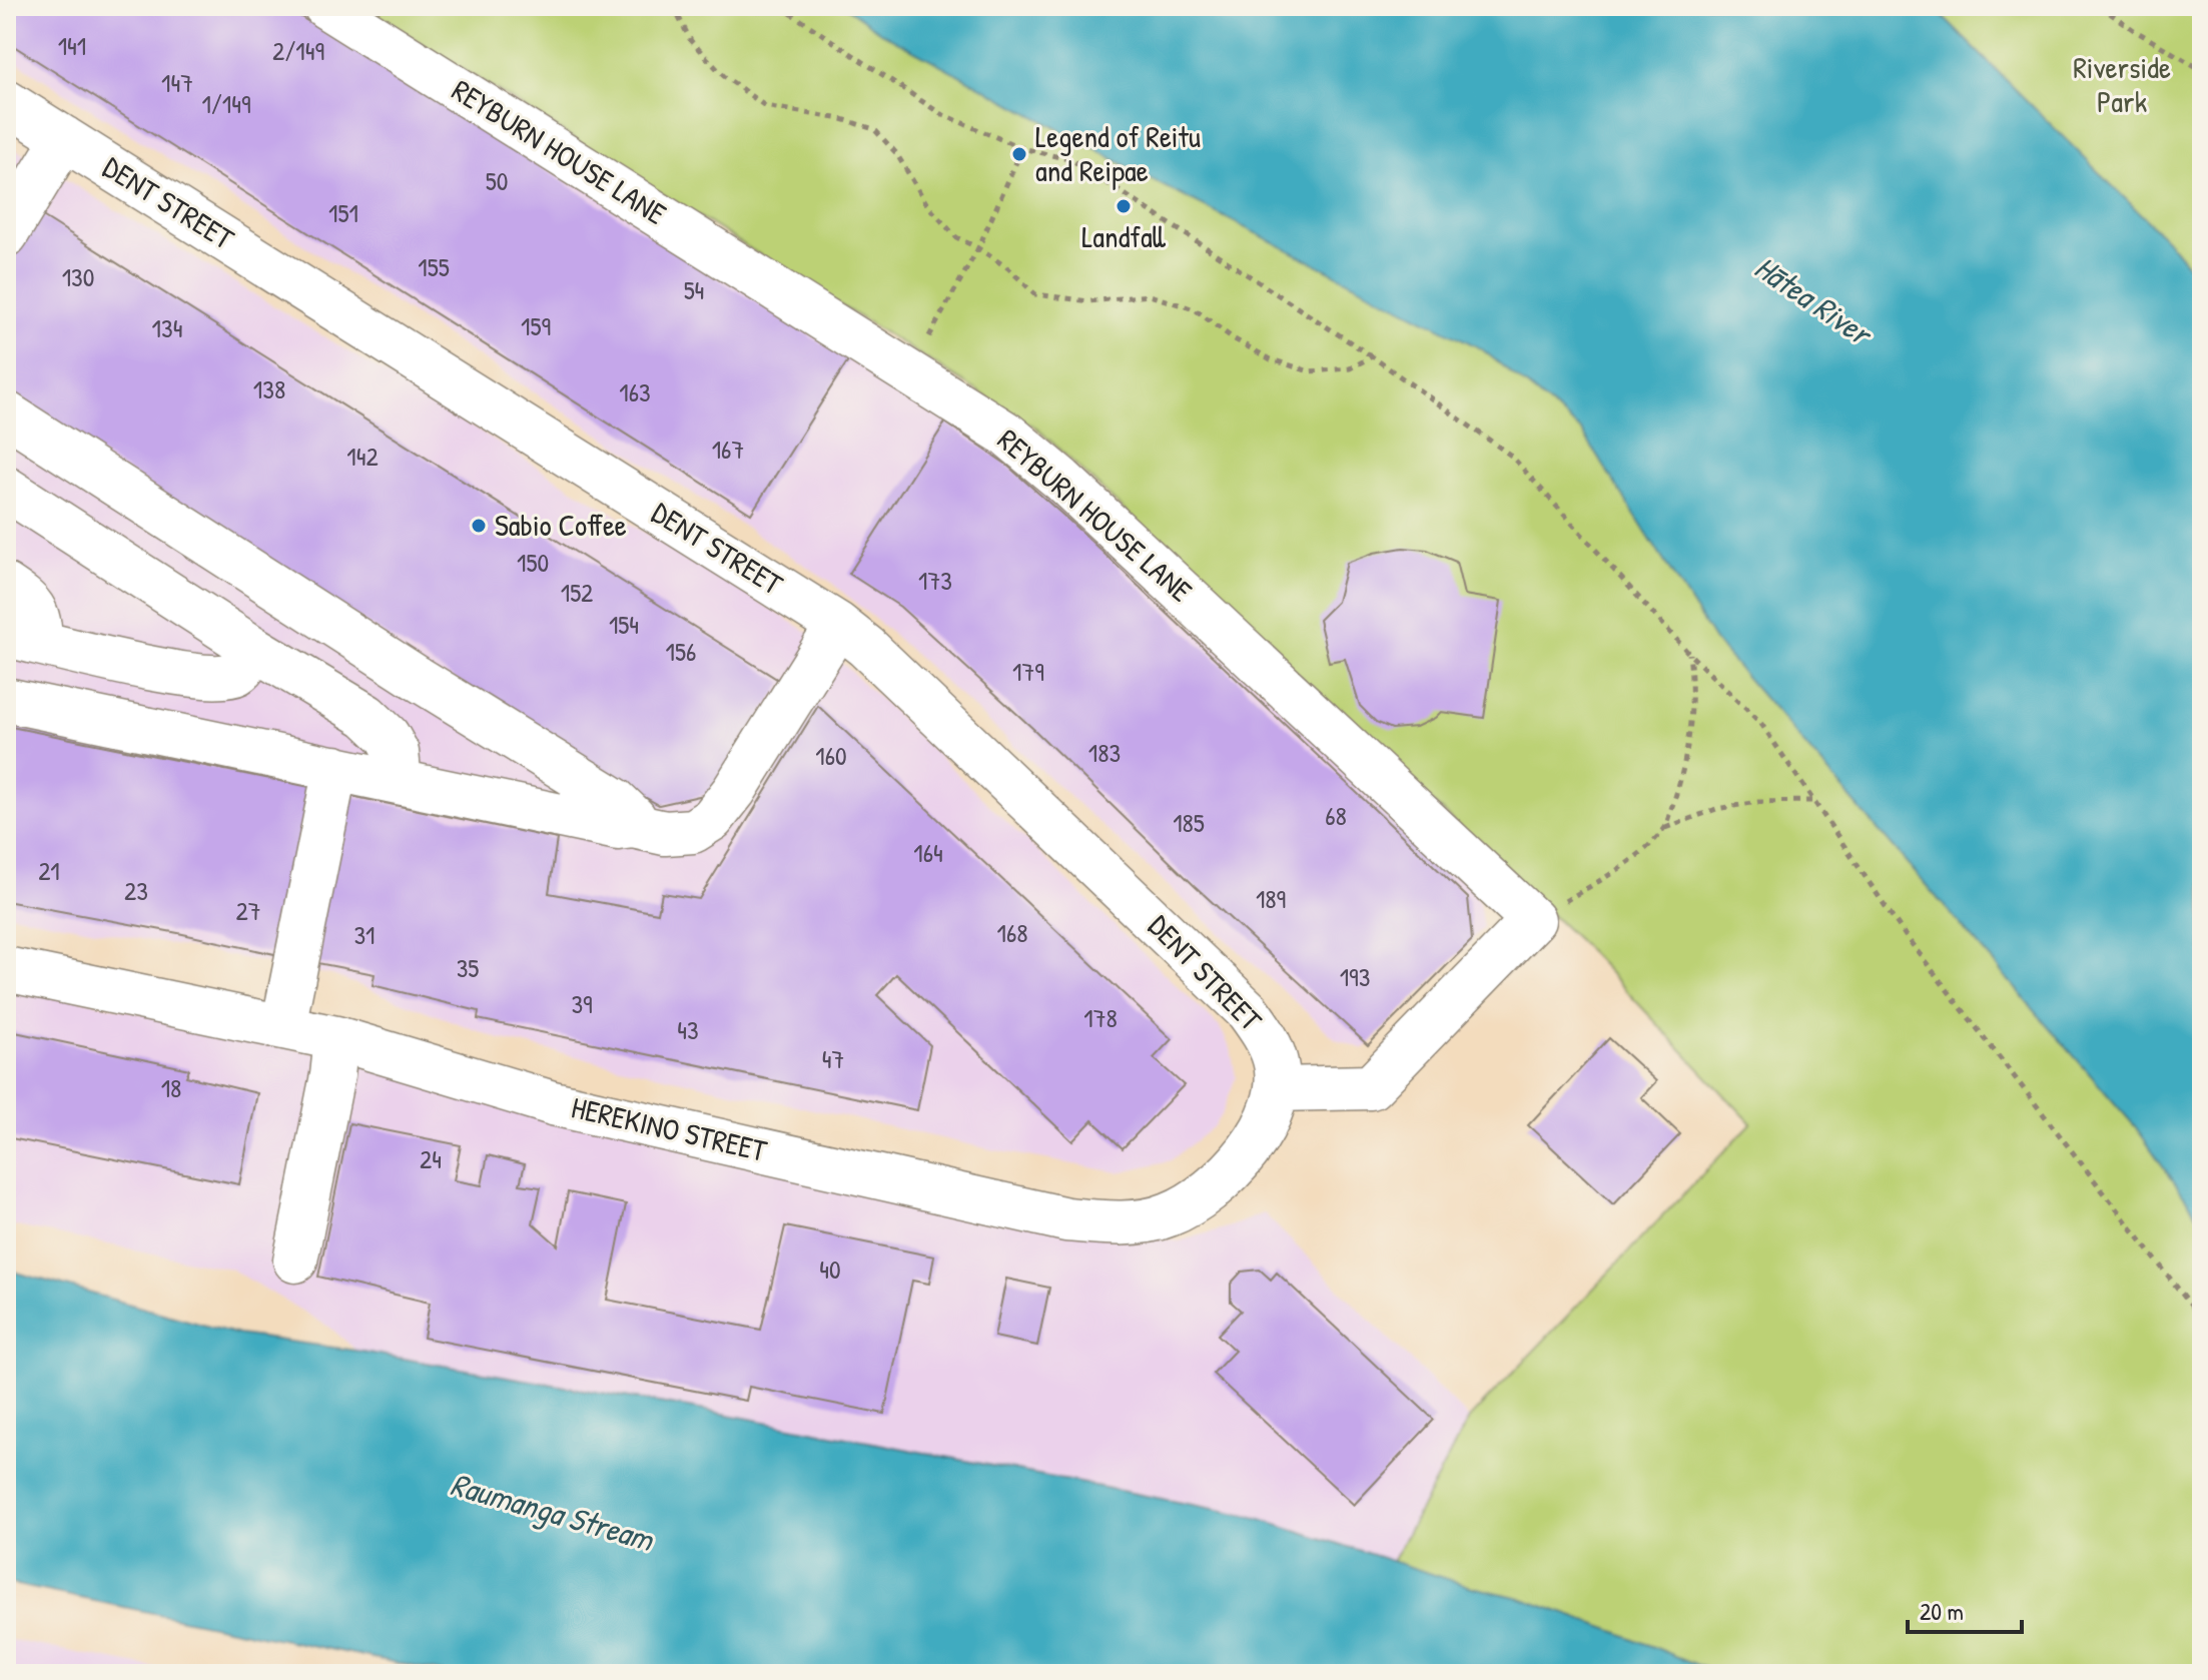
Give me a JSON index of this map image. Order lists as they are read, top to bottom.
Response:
{
  "streets": {
    "street": ["REYBURN HOUSE LANE", "DENT STREET", "HEREKINO STREET"]
  },
  "crossings": [
    ["DENT STREET", "HEREKINO STREET"]
  ],
  "water": ["Hātea River", "Raumanga Stream"],
  "parks": ["Riverside Park"],
  "places": ["Legend of Reitu and Reipae", "Landfall", "Sabio Coffee"],
  "house_numbers": [
    "141",
    "2/149",
    "147",
    "1/149",
    "50",
    "151",
    "155",
    "130",
    "54",
    "159",
    "134",
    "138",
    "163",
    "167",
    "142",
    "150",
    "173",
    "152",
    "154",
    "156",
    "179",
    "183",
    "160",
    "68",
    "185",
    "164",
    "21",
    "23",
    "189",
    "27",
    "168",
    "31",
    "35",
    "193",
    "39",
    "178",
    "43",
    "47",
    "18",
    "24",
    "40"
  ],
  "scale_bar": "20 m"
}
